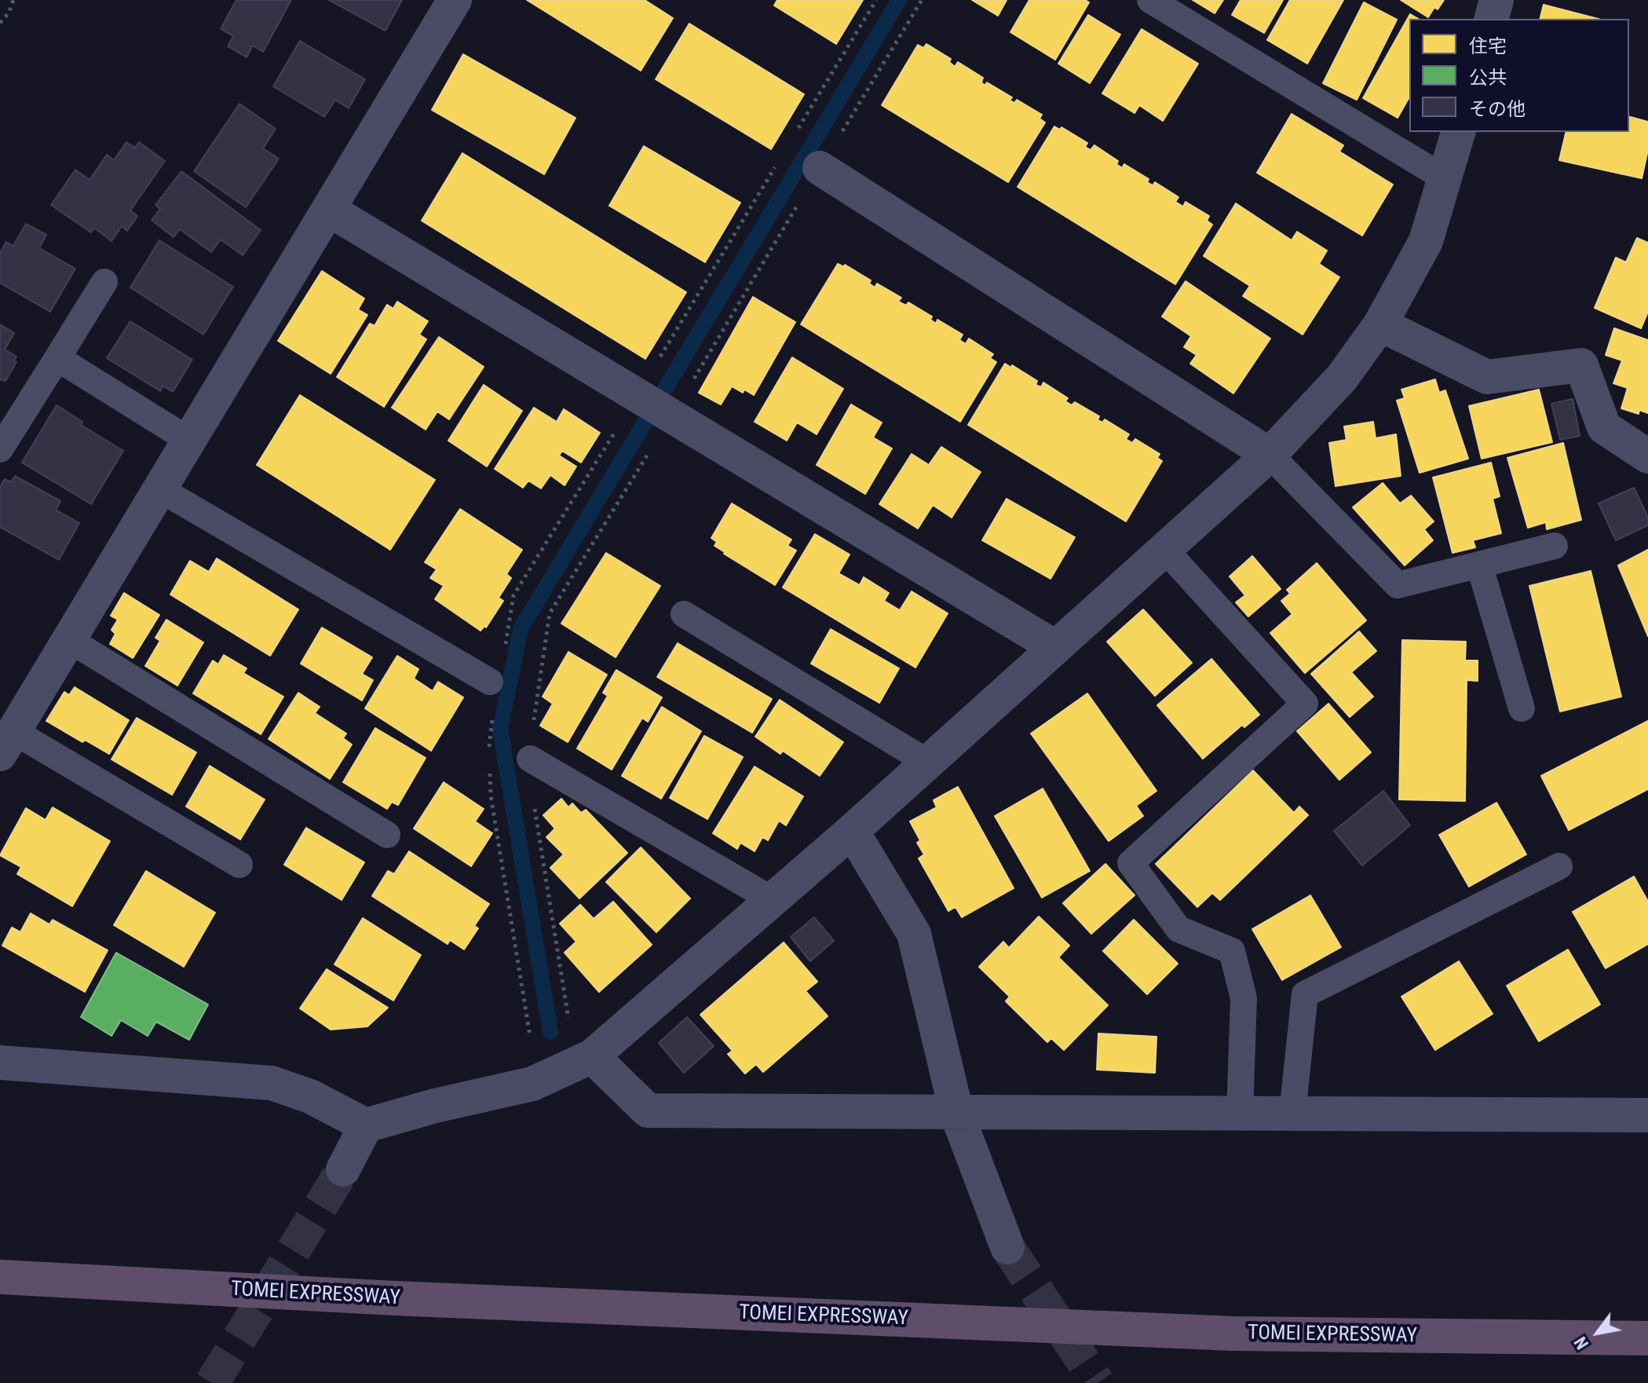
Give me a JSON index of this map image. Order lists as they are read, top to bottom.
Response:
{
  "streets": {
    "highway": ["TOMEI EXPRESSWAY"]
  },
  "legend": ["住宅", "公共", "その他"],
  "north": "bottom left"
}
